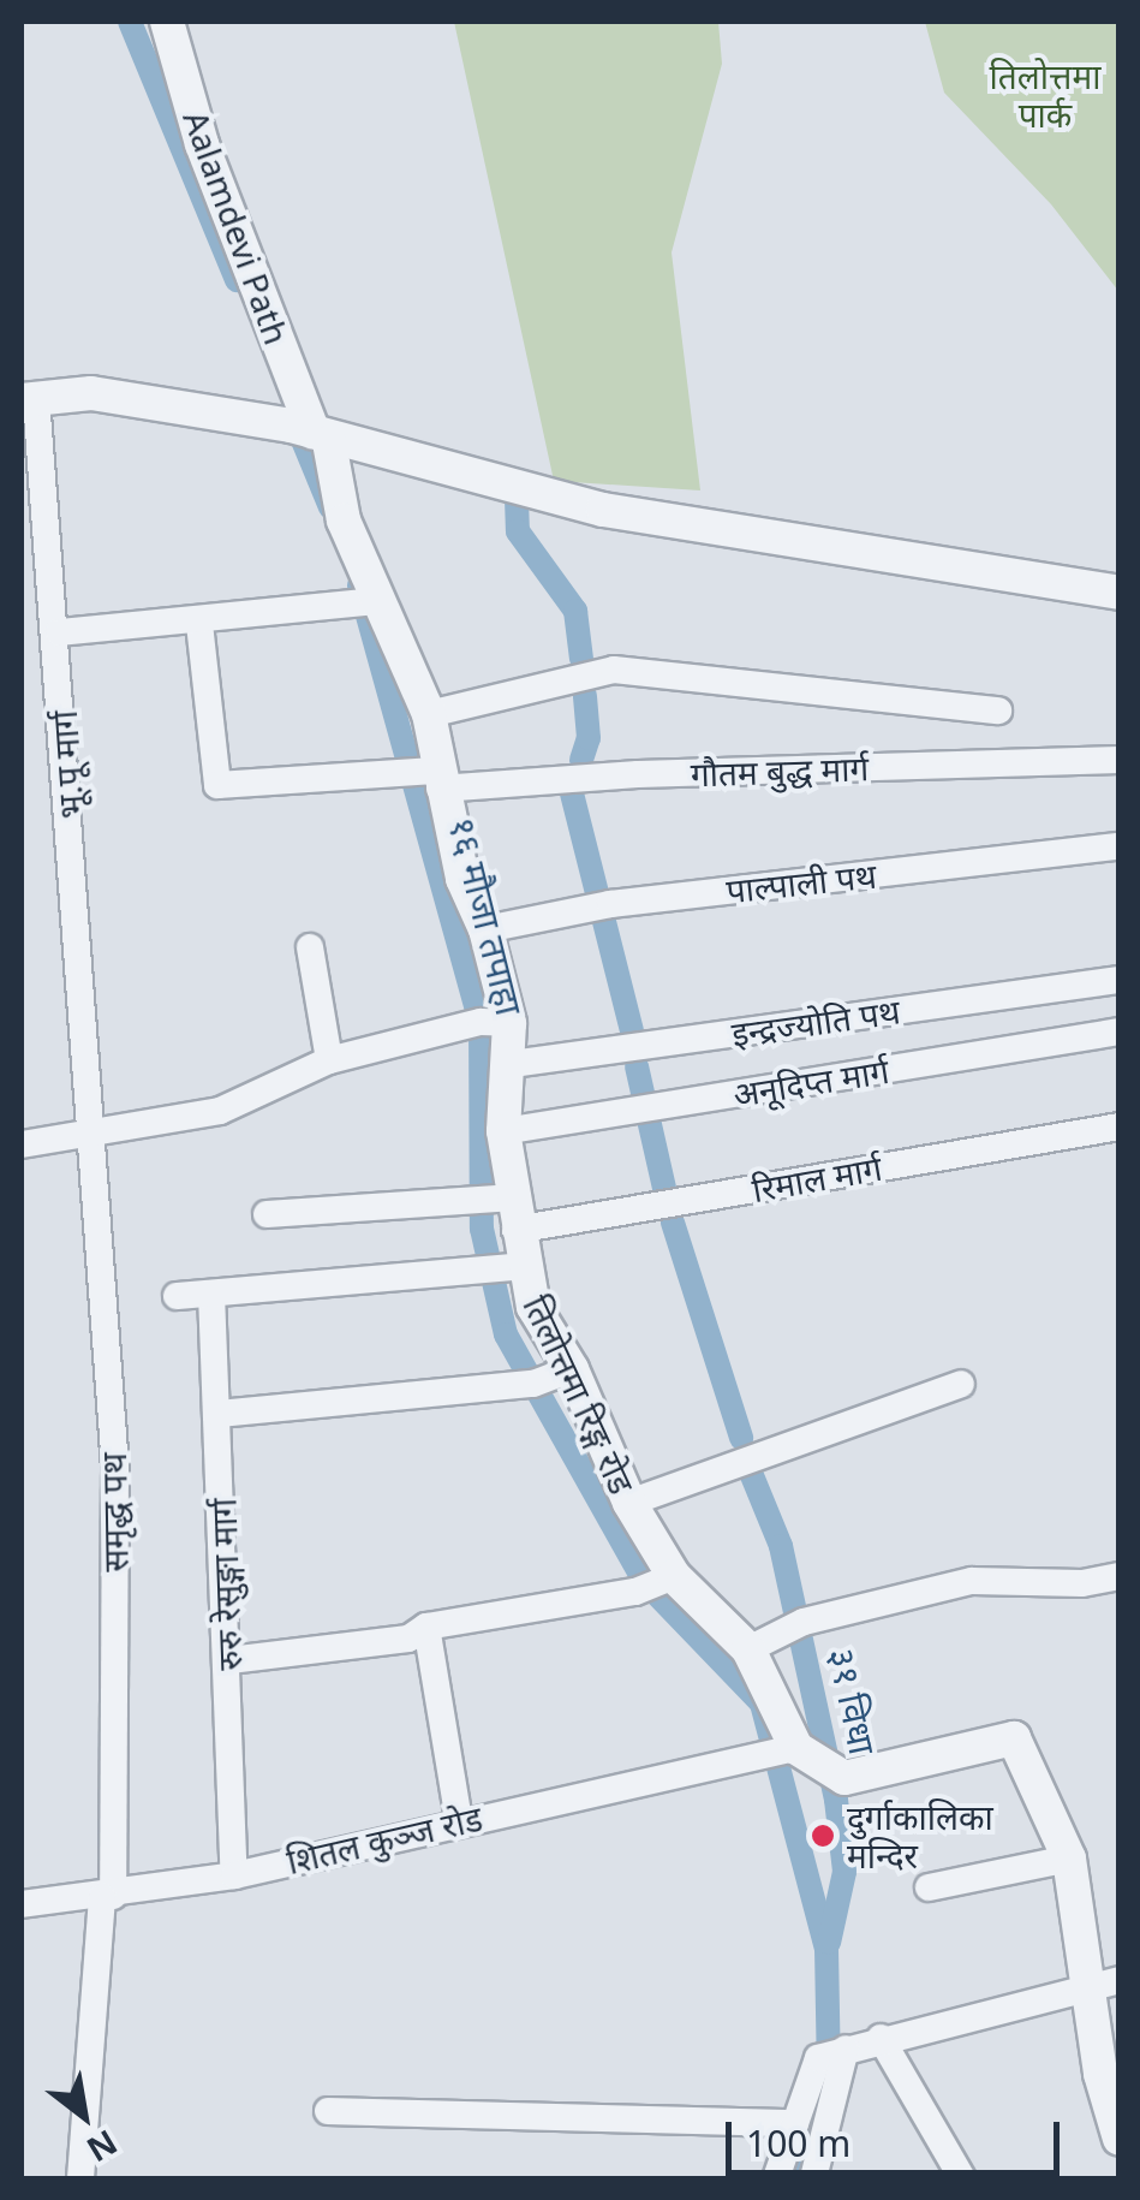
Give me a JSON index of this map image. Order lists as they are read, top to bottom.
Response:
{
  "streets": {
    "street": [
      "Aalamdevi Path",
      "भू.पू मार्ग",
      "गौतम बुद्ध मार्ग",
      "पाल्पाली पथ",
      "इन्द्रज्योति पथ",
      "अनूदिप्त मार्ग",
      "रिमाल मार्ग",
      "तिलोत्तमा रिङ्ग रोड",
      "समृद्ध पथ",
      "रुरु रेसुङ्गा मार्ग",
      "शितल कुञ्ज रोड"
    ]
  },
  "crossings": [
    ["Aalamdevi Path", "तिलोत्तमा रिङ्ग रोड"],
    ["भू.पू मार्ग", "समृद्ध पथ"],
    ["गौतम बुद्ध मार्ग", "तिलोत्तमा रिङ्ग रोड"],
    ["पाल्पाली पथ", "तिलोत्तमा रिङ्ग रोड"],
    ["इन्द्रज्योति पथ", "तिलोत्तमा रिङ्ग रोड"],
    ["अनूदिप्त मार्ग", "तिलोत्तमा रिङ्ग रोड"],
    ["रिमाल मार्ग", "तिलोत्तमा रिङ्ग रोड"],
    ["तिलोत्तमा रिङ्ग रोड", "शितल कुञ्ज रोड"],
    ["समृद्ध पथ", "शितल कुञ्ज रोड"],
    ["रुरु रेसुङ्गा मार्ग", "शितल कुञ्ज रोड"]
  ],
  "water": ["१६ मौजा तपाहा", "३१ विधा"],
  "parks": ["तिलोत्तमा पार्क"],
  "places": ["दुर्गाकालिका मन्दिर"],
  "scale_bar": "100 m",
  "north": "bottom right"
}
